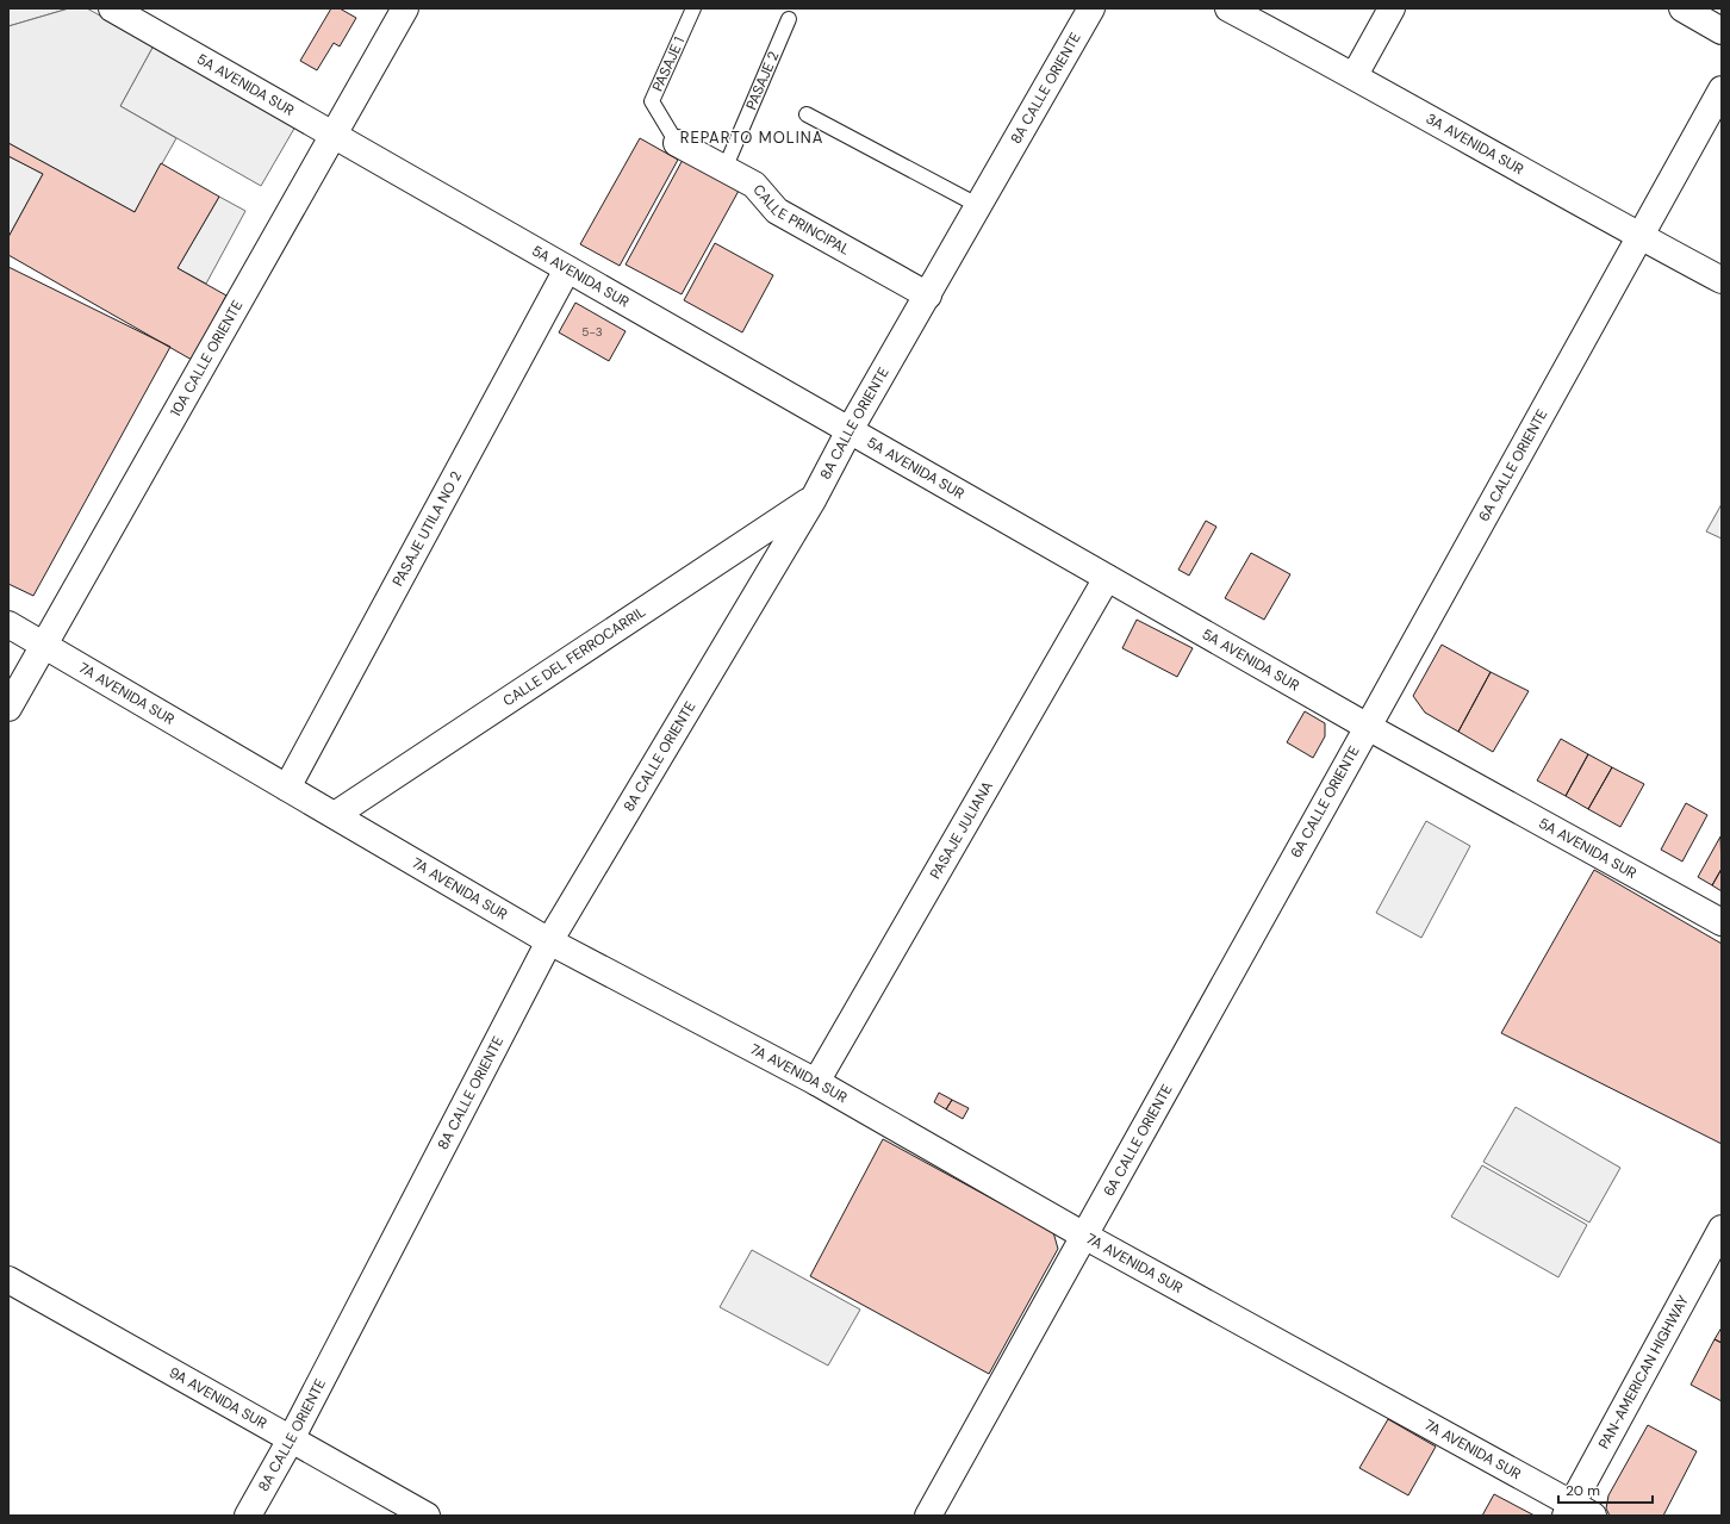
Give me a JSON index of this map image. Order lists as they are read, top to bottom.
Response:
{
  "streets": {
    "street": [
      "5A AVENIDA SUR",
      "8A CALLE ORIENTE",
      "3A AVENIDA SUR",
      "CALLE PRINCIPAL",
      "10A CALLE ORIENTE",
      "6A CALLE ORIENTE",
      "PASAJE UTILA NO 2",
      "CALLE DEL FERROCARRIL",
      "7A AVENIDA SUR",
      "PASAJE JULIANA",
      "PAN-AMERICAN HIGHWAY",
      "9A AVENIDA SUR"
    ],
    "lane": ["PASAJE 1", "PASAJE 2"]
  },
  "crossings": [
    ["PASAJE 1", "CALLE PRINCIPAL"],
    ["PASAJE 2", "CALLE PRINCIPAL"],
    ["5A AVENIDA SUR", "8A CALLE ORIENTE"],
    ["5A AVENIDA SUR", "10A CALLE ORIENTE"],
    ["5A AVENIDA SUR", "6A CALLE ORIENTE"],
    ["5A AVENIDA SUR", "PASAJE UTILA NO 2"],
    ["5A AVENIDA SUR", "PASAJE JULIANA"],
    ["8A CALLE ORIENTE", "CALLE PRINCIPAL"],
    ["8A CALLE ORIENTE", "CALLE DEL FERROCARRIL"],
    ["8A CALLE ORIENTE", "7A AVENIDA SUR"],
    ["8A CALLE ORIENTE", "9A AVENIDA SUR"],
    ["3A AVENIDA SUR", "6A CALLE ORIENTE"],
    ["10A CALLE ORIENTE", "7A AVENIDA SUR"],
    ["6A CALLE ORIENTE", "7A AVENIDA SUR"],
    ["PASAJE UTILA NO 2", "7A AVENIDA SUR"],
    ["CALLE DEL FERROCARRIL", "7A AVENIDA SUR"],
    ["7A AVENIDA SUR", "PASAJE JULIANA"],
    ["7A AVENIDA SUR", "PAN-AMERICAN HIGHWAY"]
  ],
  "districts": ["REPARTO MOLINA"],
  "house_numbers": ["5-3"],
  "scale_bar": "20 m"
}
